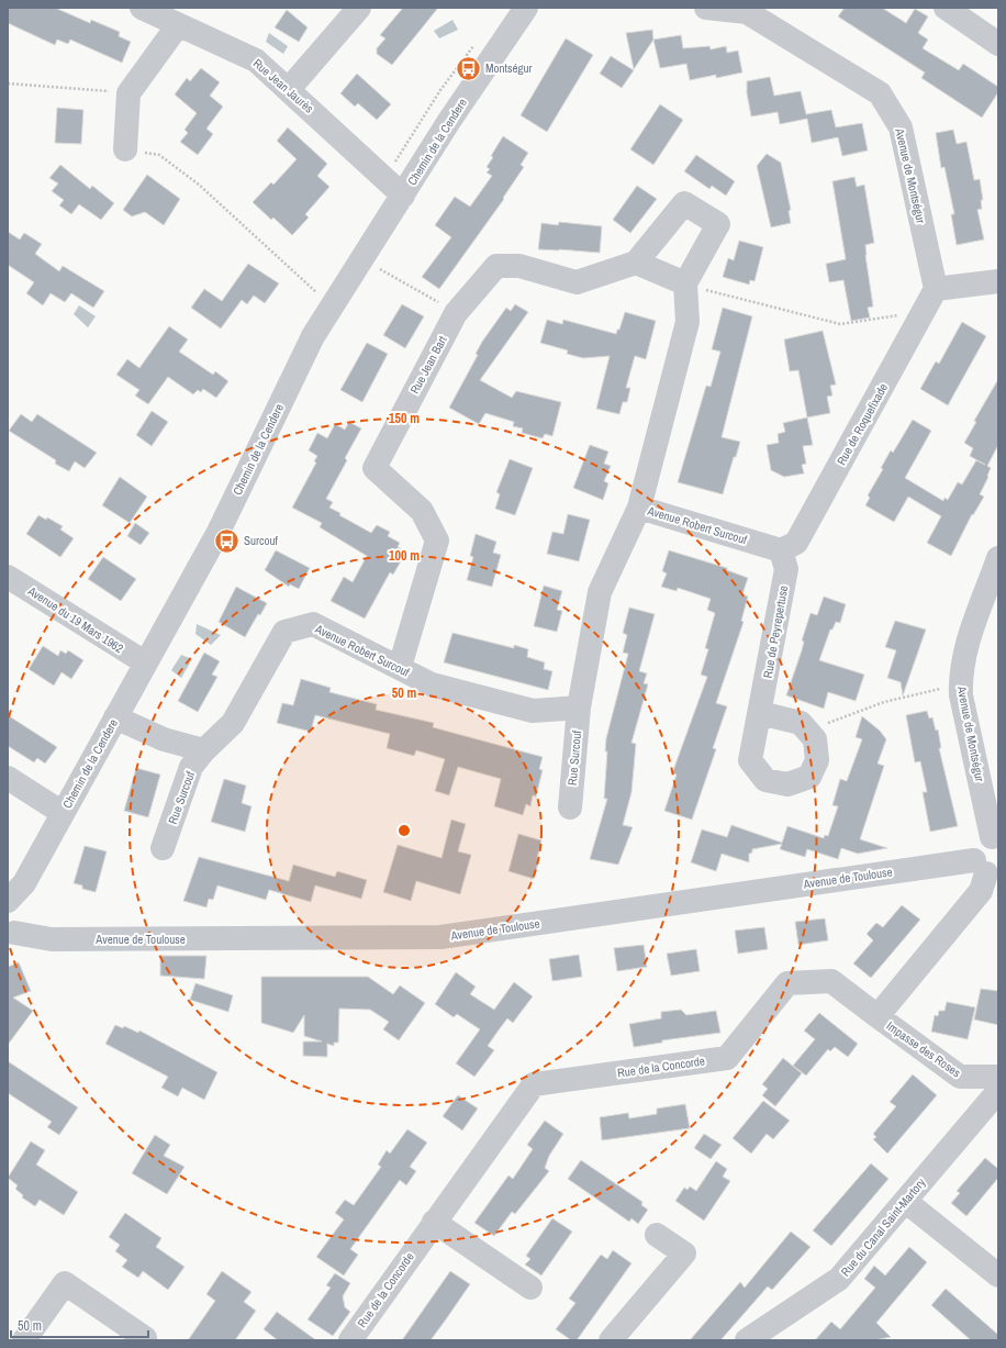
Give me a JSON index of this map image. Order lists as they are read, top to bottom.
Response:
{
  "streets": {
    "street": [
      "Rue Jean Jaurès",
      "Chemin de la Cendere",
      "Avenue de Montségur",
      "Rue Jean Bart",
      "Rue de Roquefixade",
      "Avenue Robert Surcouf",
      "Avenue du 19 Mars 1962",
      "Rue de Peyrepertuse",
      "Rue Surcouf",
      "Avenue de Toulouse",
      "Impasse des Roses",
      "Rue de la Concorde",
      "Rue du Canal Saint-Martory"
    ]
  },
  "crossings": [
    ["Rue Jean Jaurès", "Chemin de la Cendere"],
    ["Chemin de la Cendere", "Avenue du 19 Mars 1962"],
    ["Avenue de Montségur", "Rue de Roquefixade"],
    ["Rue Jean Bart", "Avenue Robert Surcouf"],
    ["Rue de Roquefixade", "Avenue Robert Surcouf"],
    ["Rue de Roquefixade", "Rue de Peyrepertuse"],
    ["Avenue Robert Surcouf", "Rue de Peyrepertuse"],
    ["Avenue Robert Surcouf", "Rue Surcouf"],
    ["Impasse des Roses", "Rue de la Concorde"]
  ],
  "places": {
    "bus stop": ["Montségur", "Surcouf"]
  },
  "scale_bar": "50 m",
  "rings": ["150 m", "100 m", "50 m"]
}
